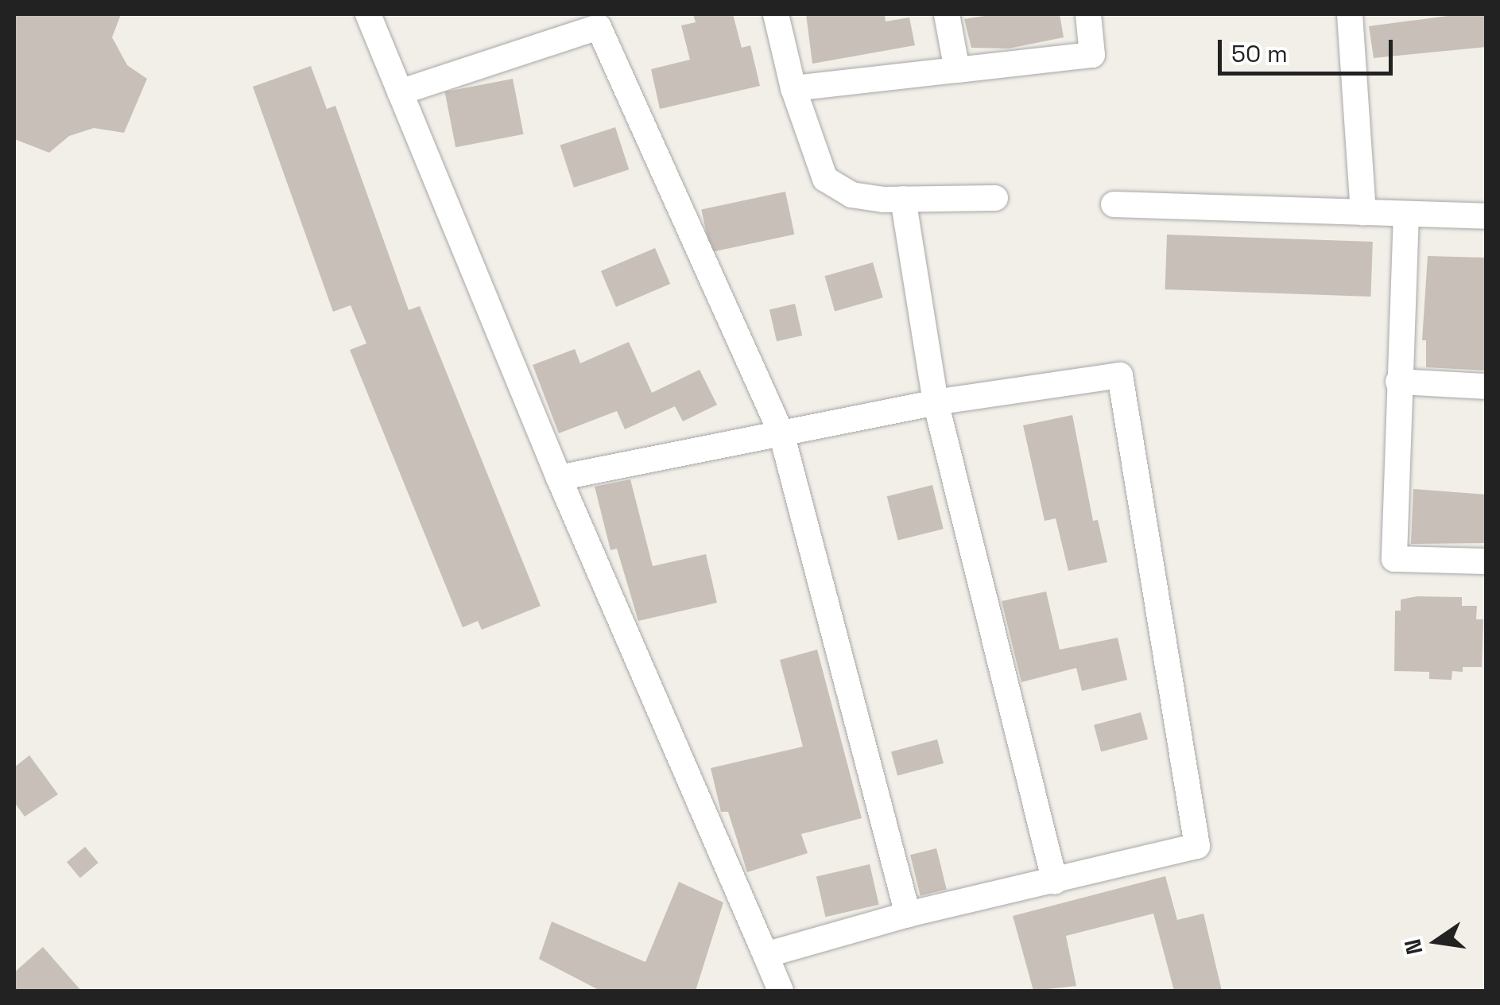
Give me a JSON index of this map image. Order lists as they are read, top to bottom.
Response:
{
  "scale_bar": "50 m",
  "north": "left"
}
